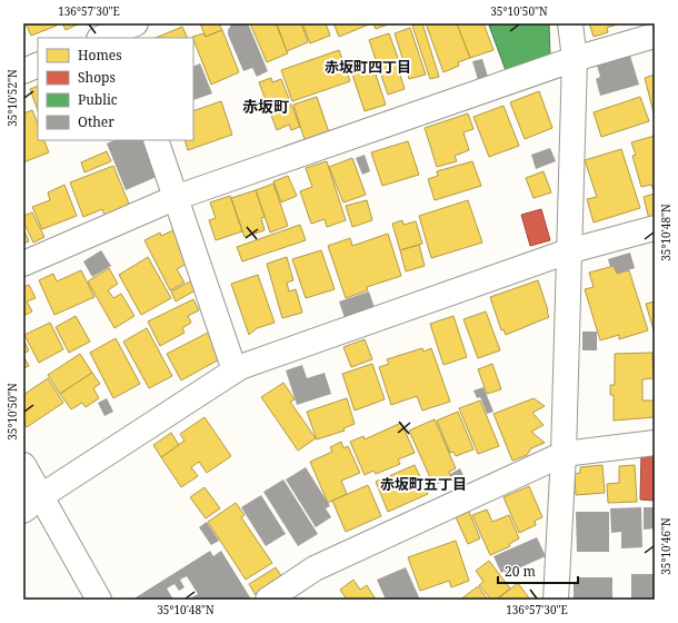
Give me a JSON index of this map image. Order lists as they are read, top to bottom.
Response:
{
  "districts": ["赤坂町四丁目", "赤坂町", "赤坂町五丁目"],
  "legend": [
    "Homes",
    "Shops",
    "Public",
    "Other"
  ],
  "scale_bar": "20 m",
  "coordinates": [
    "136°57'30\"E",
    "35°10'50\"N",
    "35°10'52\"N",
    "35°10'48\"N",
    "35°10'46\"N"
  ]
}
